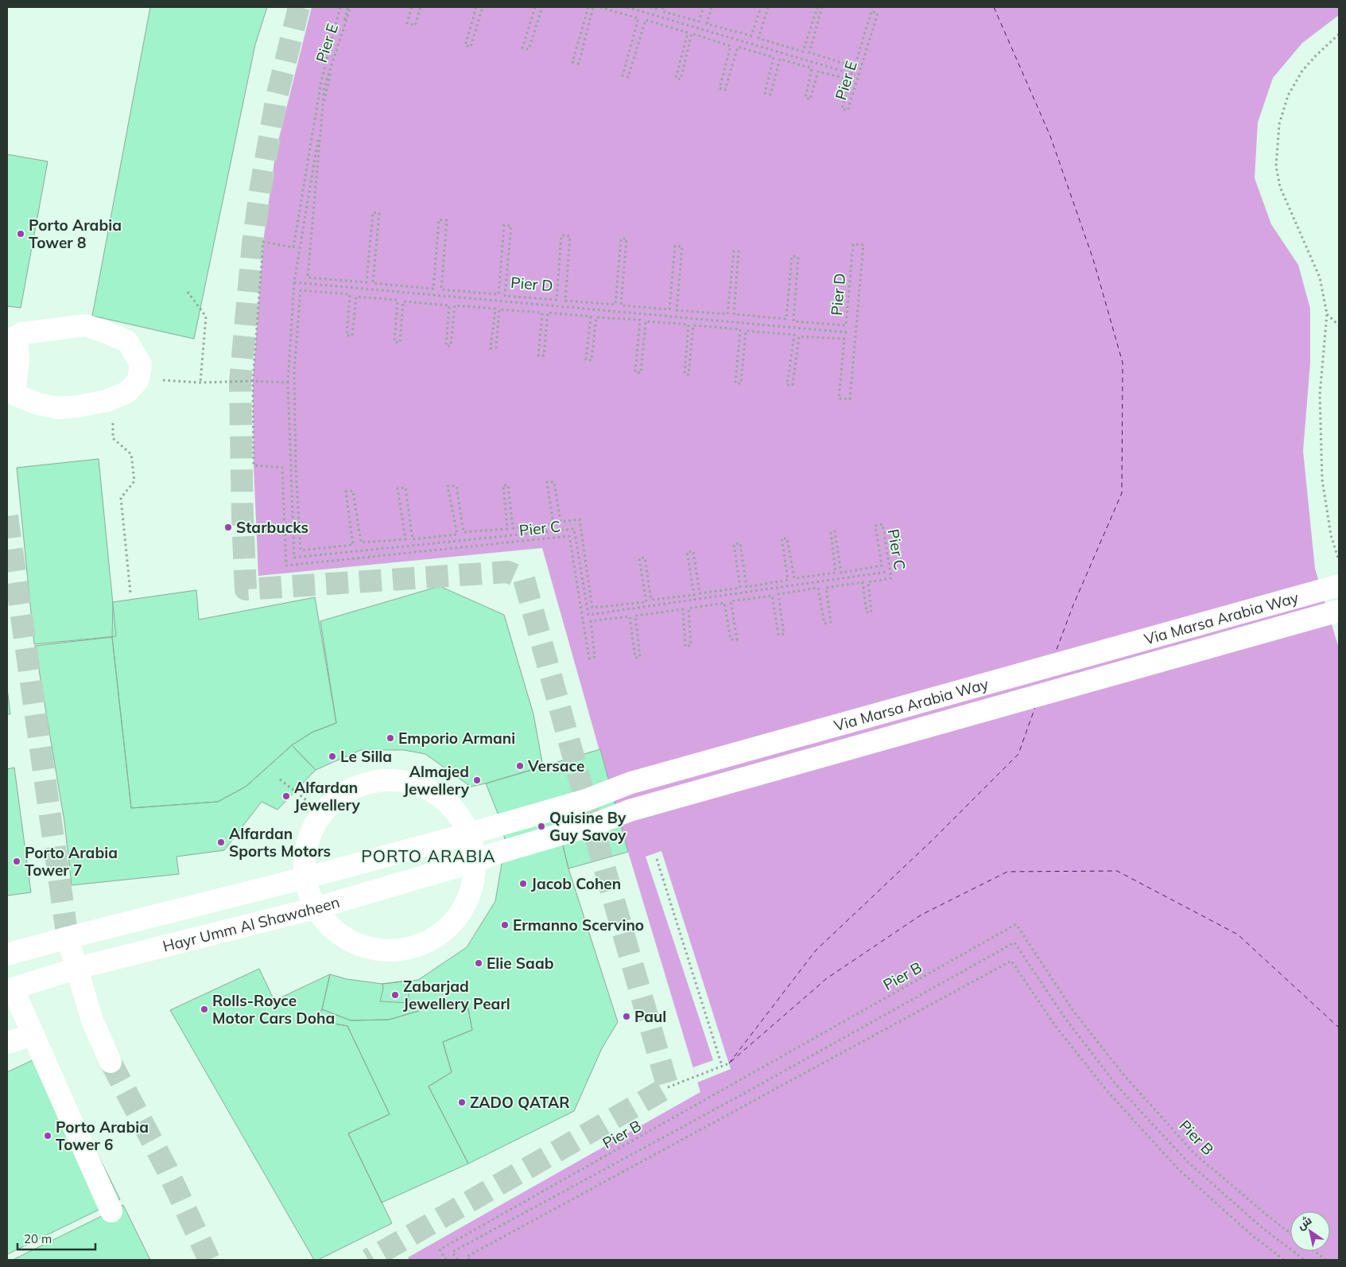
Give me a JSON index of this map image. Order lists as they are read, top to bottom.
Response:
{
  "streets": {
    "street": ["Via Marsa Arabia Way", "Hayr Umm Al Shawaheen"],
    "path": [
      "Pier E",
      "Pier D",
      "Pier C",
      "Pier B"
    ]
  },
  "crossings": [
    ["Pier E", "Pier D"],
    ["Pier E", "Pier C"],
    ["Pier D", "Pier C"],
    ["Via Marsa Arabia Way", "Hayr Umm Al Shawaheen"]
  ],
  "districts": ["PORTO ARABIA"],
  "places": [
    "Porto Arabia Tower 8",
    "Starbucks",
    "Emporio Armani",
    "Le Silla",
    "Versace",
    "Almajed Jewellery",
    "Alfardan Jewellery",
    "Quisine By Guy Savoy",
    "Alfardan Sports Motors",
    "Porto Arabia Tower 7",
    "Jacob Cohen",
    "Ermanno Scervino",
    "Elie Saab",
    "Zabarjad Jewellery Pearl",
    "Rolls-Royce Motor Cars Doha",
    "Paul",
    "ZADO QATAR",
    "Porto Arabia Tower 6"
  ],
  "scale_bar": "20 m",
  "north": "top left"
}
